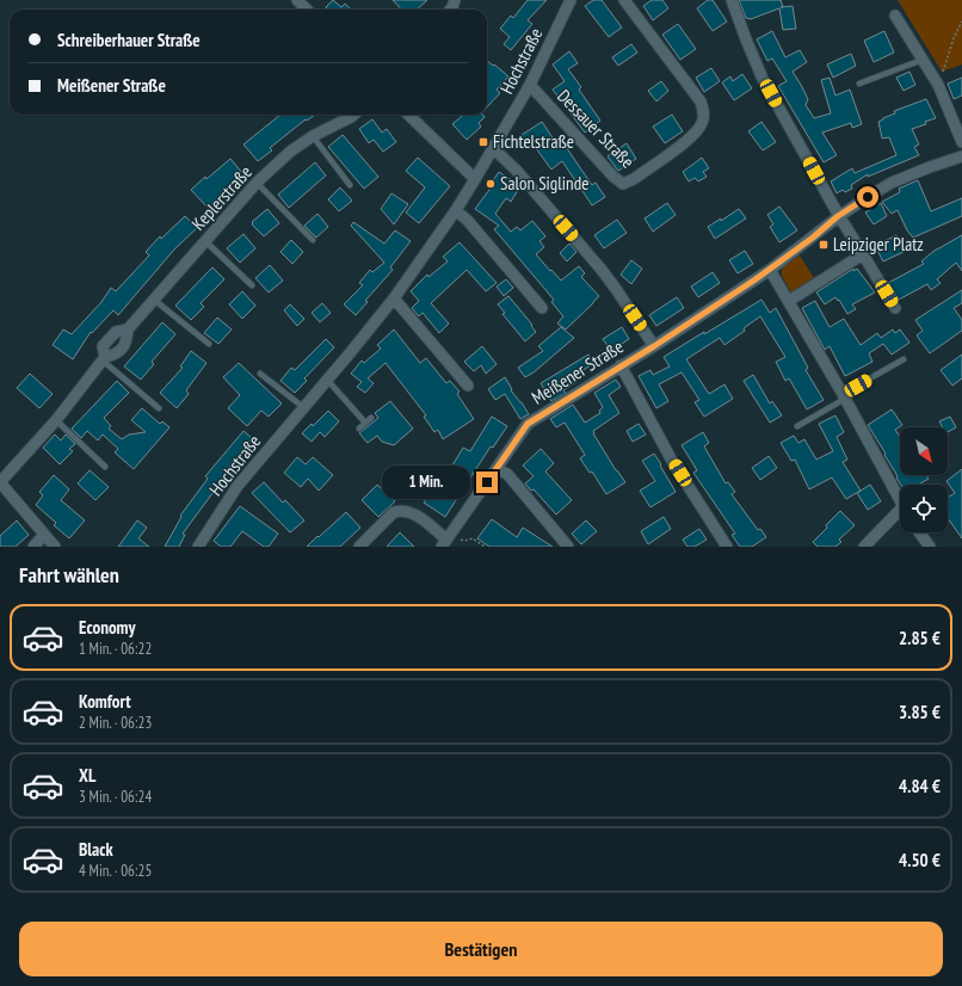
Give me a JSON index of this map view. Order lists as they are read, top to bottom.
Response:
{
  "streets": {
    "street": [
      "Hochstraße",
      "Dessauer Straße",
      "Keplerstraße",
      "Meißener Straße"
    ]
  },
  "crossings": [
    ["Hochstraße", "Dessauer Straße"]
  ],
  "places": {
    "transit": ["Fichtelstraße", "Leipziger Platz"],
    "other": ["Salon Siglinde"]
  },
  "north": "bottom right",
  "page": {
    "banner": ["Schreiberhauer Straße", "Meißener Straße"],
    "bubble": "1 Min.",
    "heading": "Fahrt wählen",
    "list": [
      {
        "name": "Economy",
        "note": "1 Min. · 06:22",
        "value": "2.85 €"
      },
      {
        "name": "Komfort",
        "note": "2 Min. · 06:23",
        "value": "3.85 €"
      },
      {
        "name": "XL",
        "note": "3 Min. · 06:24",
        "value": "4.84 €"
      },
      {
        "name": "Black",
        "note": "4 Min. · 06:25",
        "value": "4.50 €"
      }
    ],
    "buttons": "Bestätigen"
  }
}
